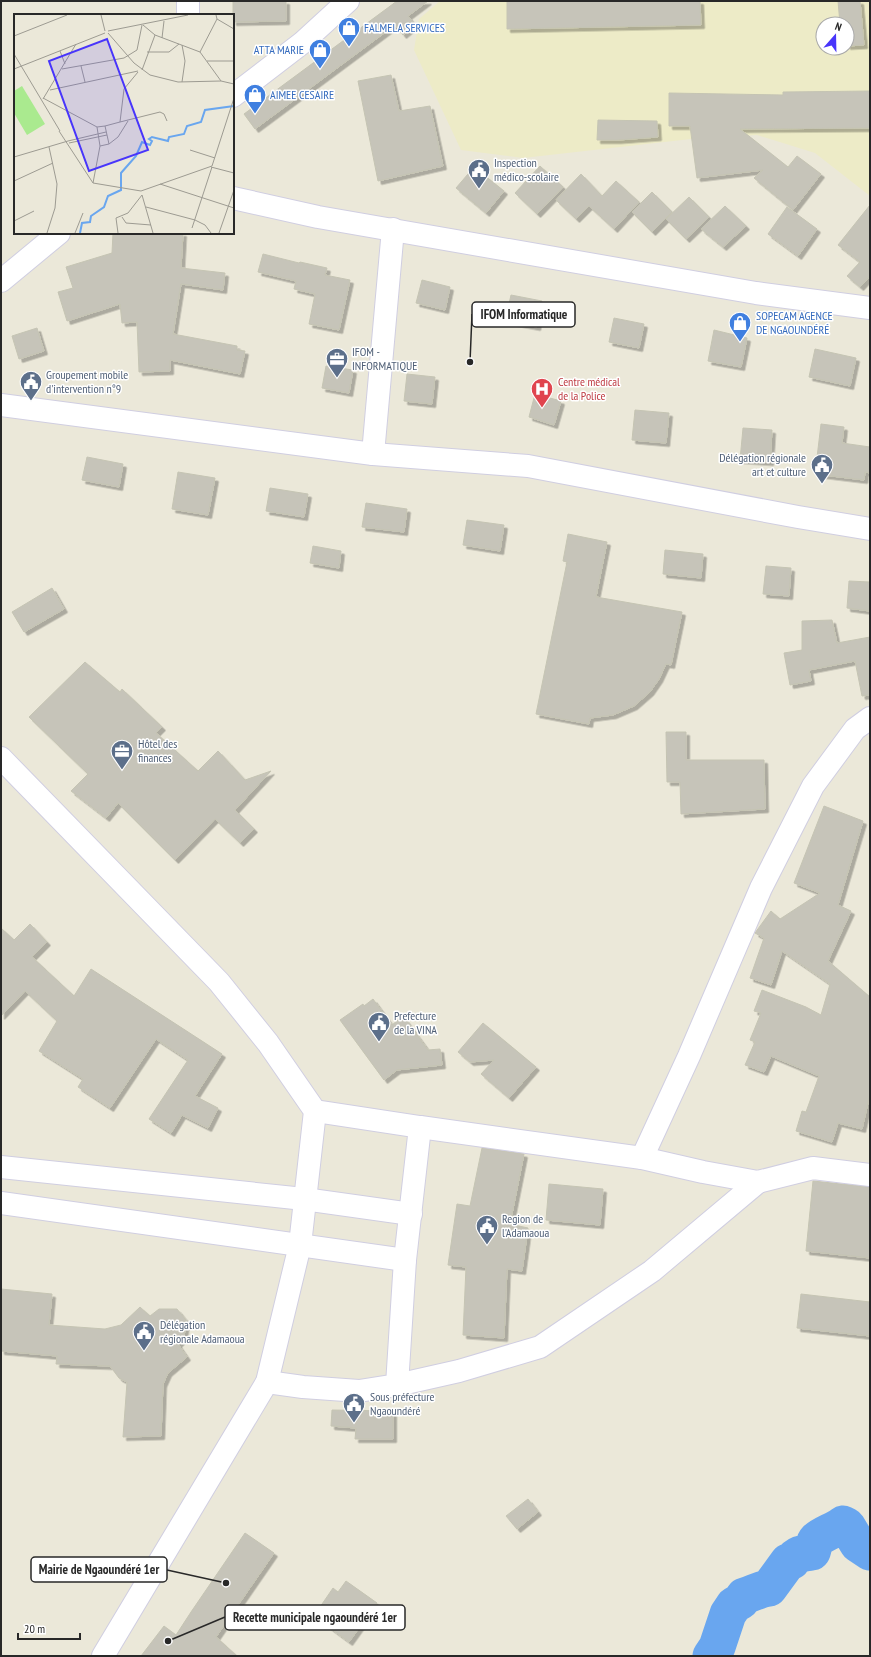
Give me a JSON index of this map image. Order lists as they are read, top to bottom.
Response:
{
  "places": {
    "shop": [
      "FALMELA SERVICES",
      "ATTA MARIE",
      "AIMEE CESAIRE",
      "SOPECAM AGENCE DE NGAOUNDÉRÉ"
    ],
    "public building": [
      "Inspection médico-scolaire",
      "Groupement mobile d'intervention n°9",
      "Délégation régionale art et culture",
      "Prefecture de la VINA",
      "Region de l'Adamaoua",
      "Délégation régionale Adamaoua",
      "Sous préfecture Ngaoundéré"
    ],
    "other": ["IFOM Informatique", "Mairie de Ngaoundéré 1er", "Recette municipale ngaoundéré 1er"],
    "office": ["IFOM - INFORMATIQUE", "Hôtel des finances"],
    "hospital": ["Centre médical de la Police"]
  },
  "scale_bar": "20 m",
  "north": "top"
}
